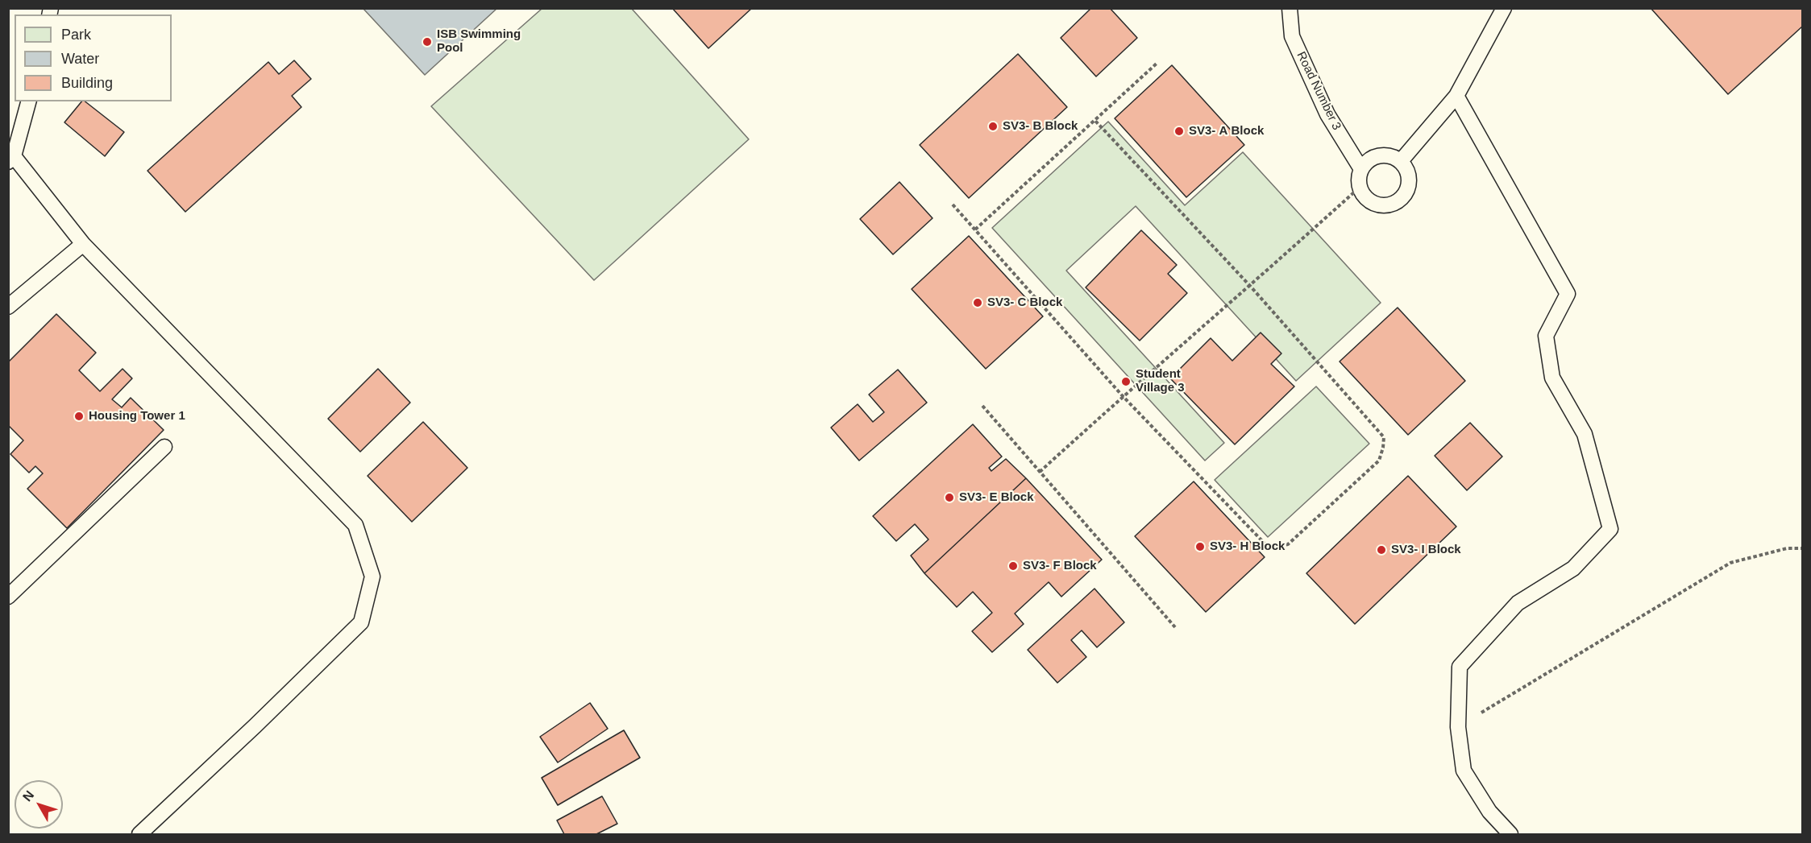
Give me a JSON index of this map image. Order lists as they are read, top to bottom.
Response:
{
  "streets": {
    "lane": ["Road Number 3"]
  },
  "places": [
    "ISB Swimming Pool",
    "SV3- B Block",
    "SV3- A Block",
    "SV3- C Block",
    "Student Village 3",
    "Housing Tower 1",
    "SV3- E Block",
    "SV3- H Block",
    "SV3- I Block",
    "SV3- F Block"
  ],
  "legend": ["Park", "Water", "Building"],
  "north": "top left"
}
